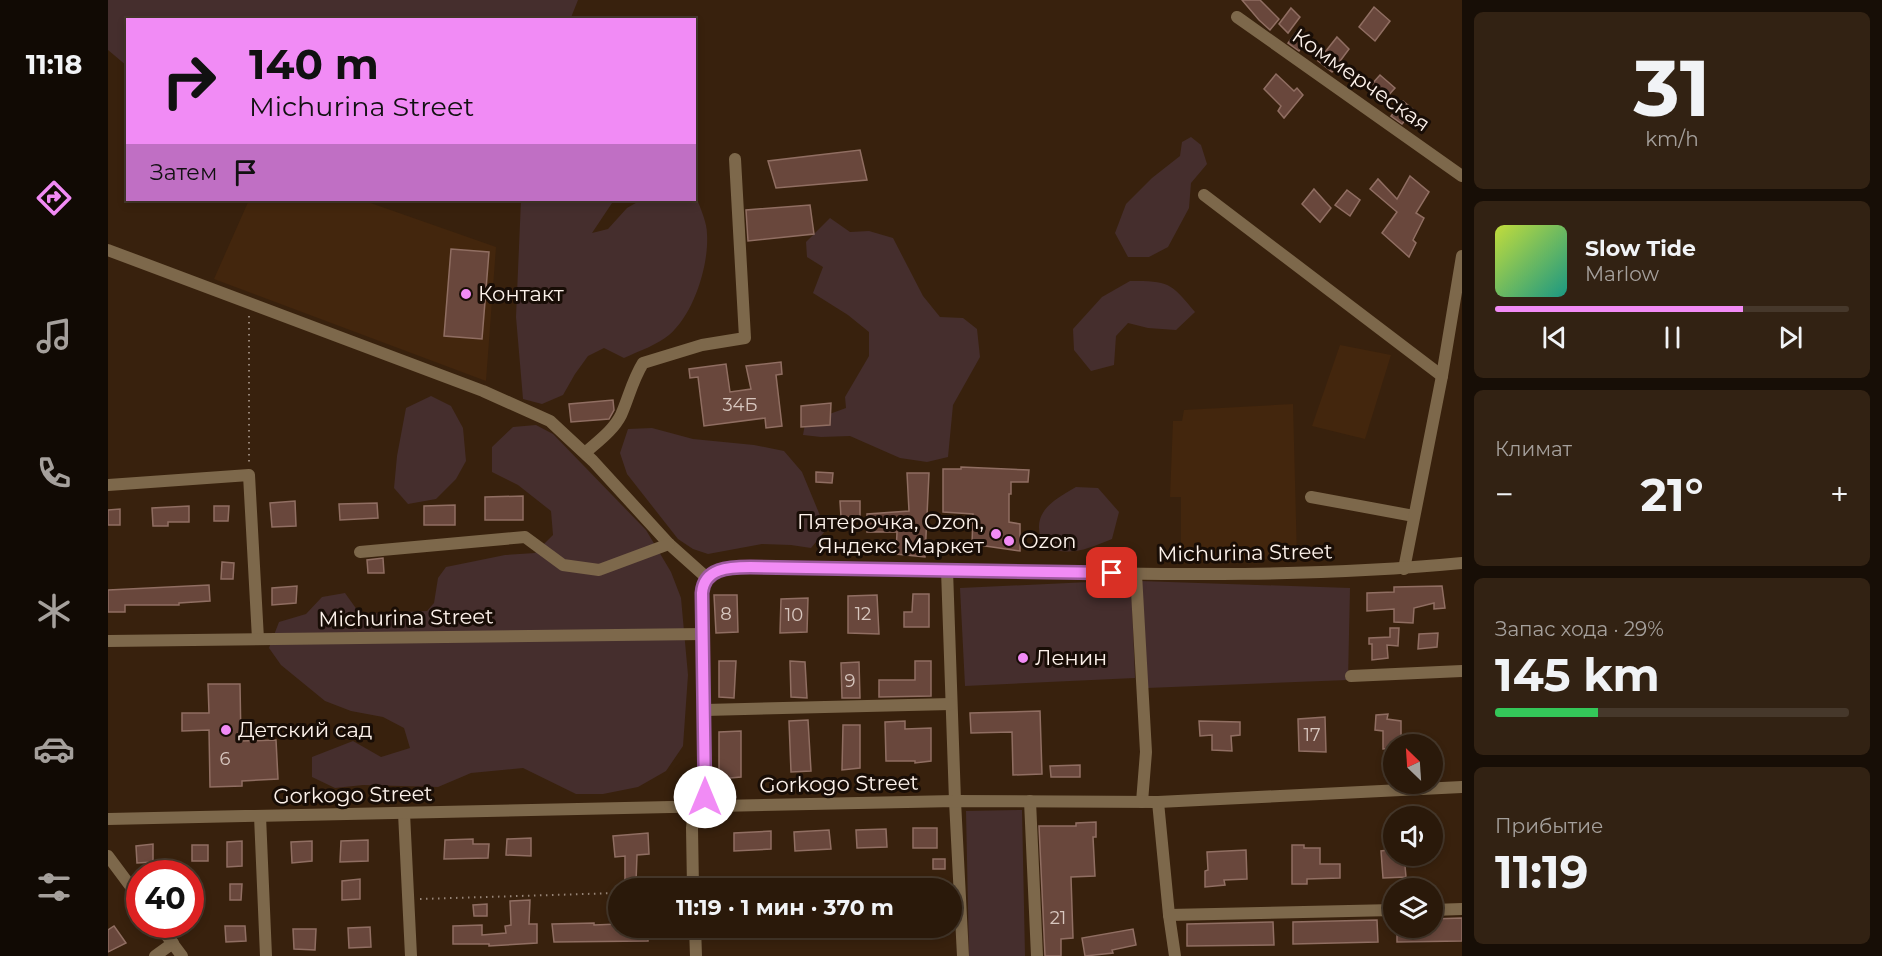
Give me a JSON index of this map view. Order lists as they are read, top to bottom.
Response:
{
  "streets": {
    "street": ["Коммерческая", "Michurina Street", "Gorkogo Street"]
  },
  "places": [
    "Контакт",
    "Пятерочка, Ozon, Яндекс Маркет",
    "Ozon",
    "Ленин",
    "Детский сад"
  ],
  "house_numbers": [
    "34Б",
    "8",
    "12",
    "10",
    "9",
    "17",
    "6",
    "21"
  ],
  "north": "top left",
  "page": {
    "tabs": "11:18",
    "tile": [
      ["31", "km/h"],
      "Климат",
      ["Запас хода · 29%", "145 km"],
      ["Прибытие", "11:19"]
    ],
    "turn": ["140 m", "Michurina Street"],
    "then": "Затем",
    "song": ["Slow Tide", "Marlow"],
    "heat": ["−", "21°", "+"],
    "limit": "40",
    "trip": "11:19 · 1 мин · 370 m"
  }
}
